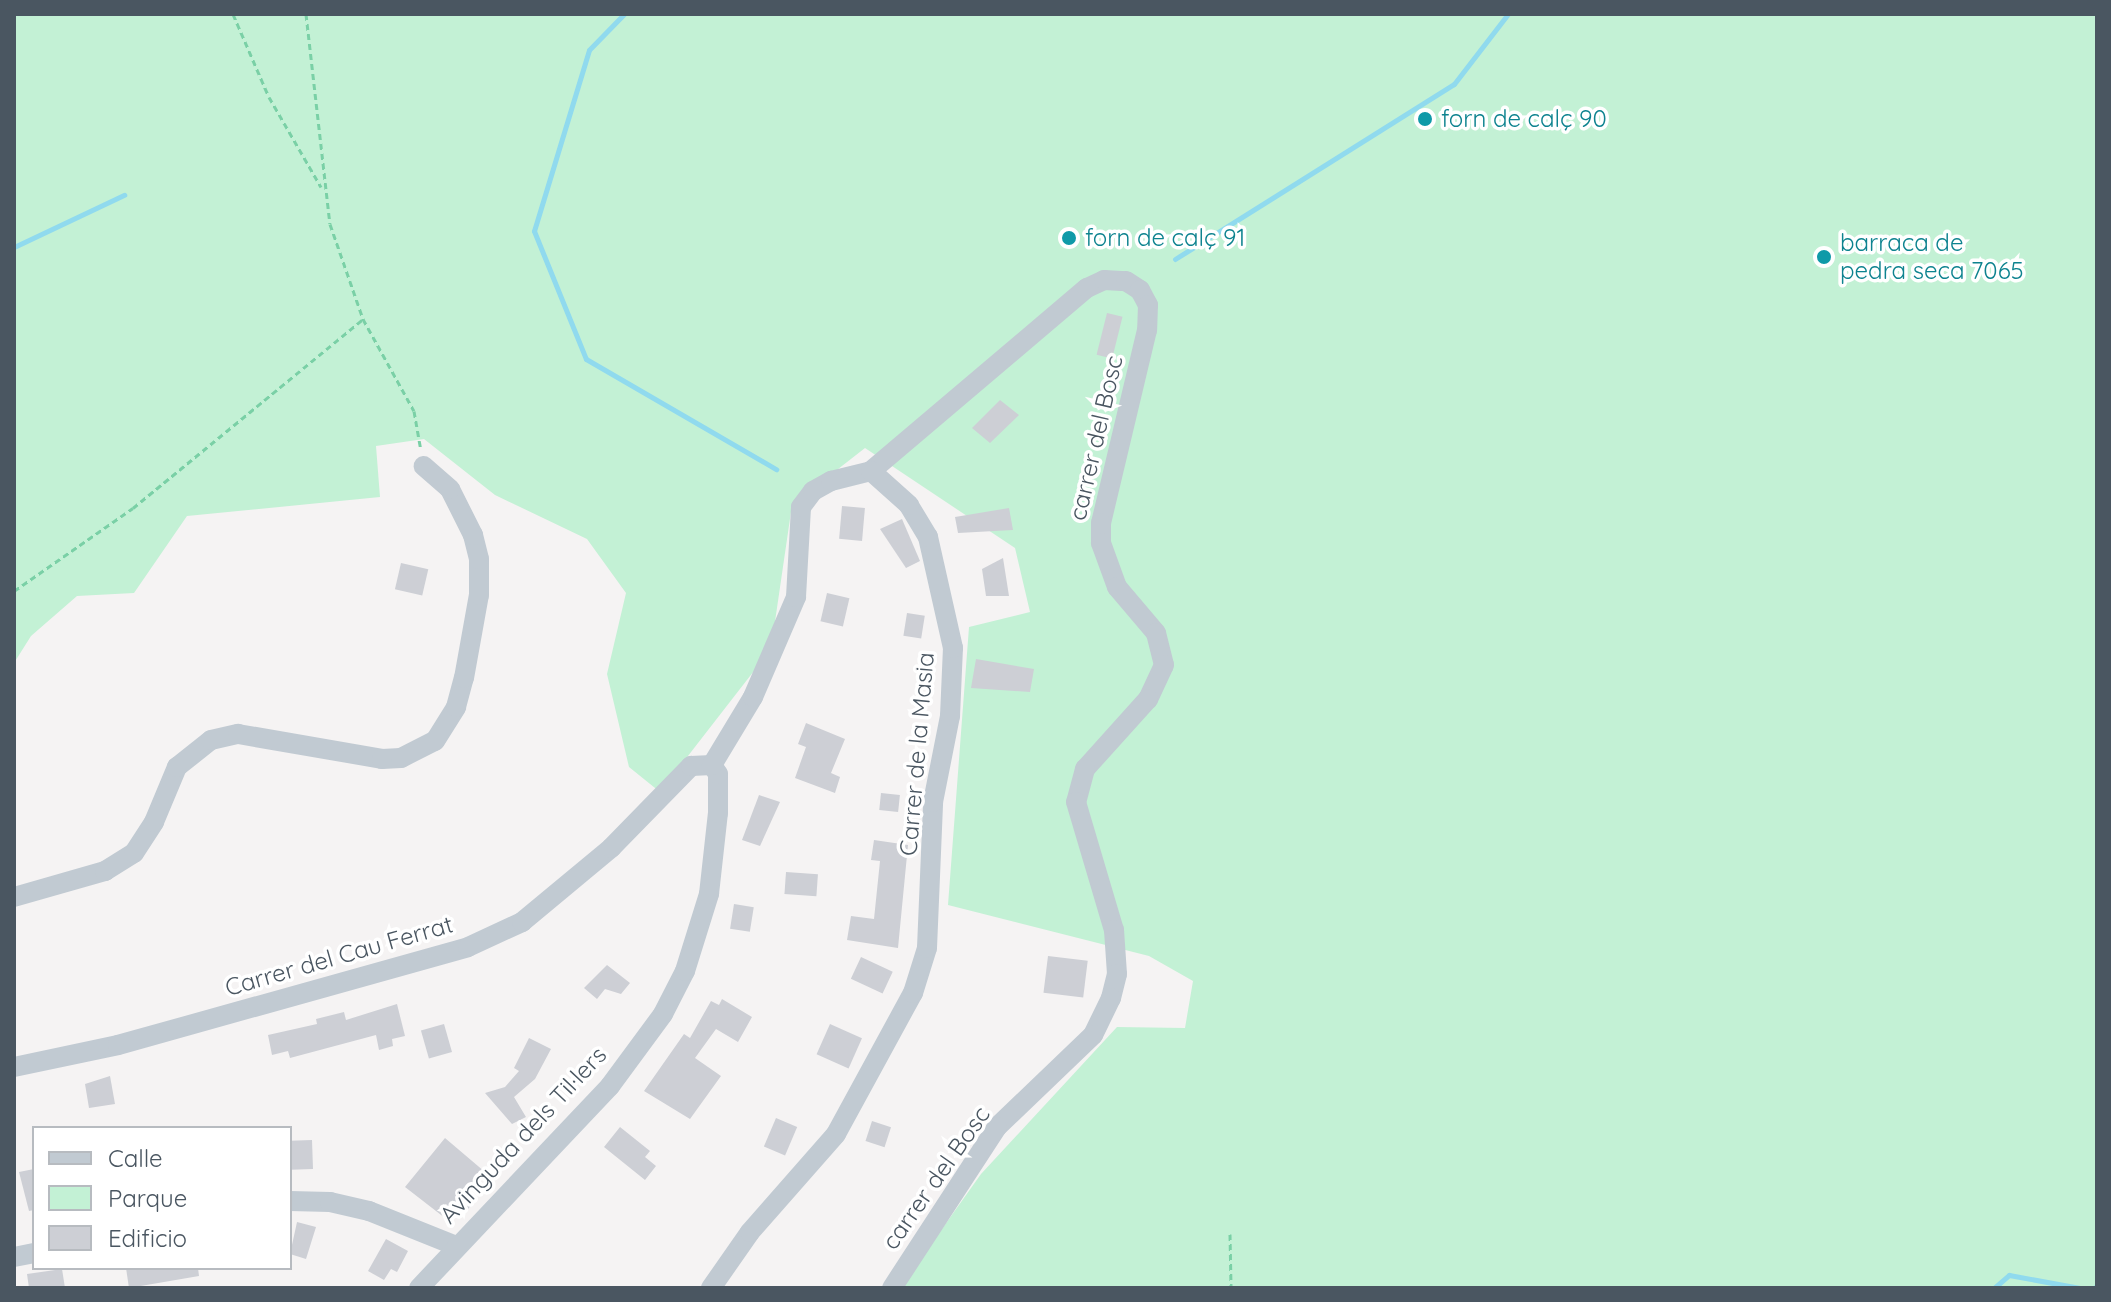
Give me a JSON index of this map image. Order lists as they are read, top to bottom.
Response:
{
  "streets": {
    "street": [
      "carrer del Bosc",
      "Carrer de la Masia",
      "Carrer del Cau Ferrat",
      "Avinguda dels Til·lers"
    ]
  },
  "crossings": [
    ["carrer del Bosc", "Carrer de la Masia"],
    ["Carrer del Cau Ferrat", "Avinguda dels Til·lers"]
  ],
  "places": ["forn de calç 90", "forn de calç 91", "barraca de pedra seca 7065"],
  "legend": ["Calle", "Parque", "Edificio"]
}
